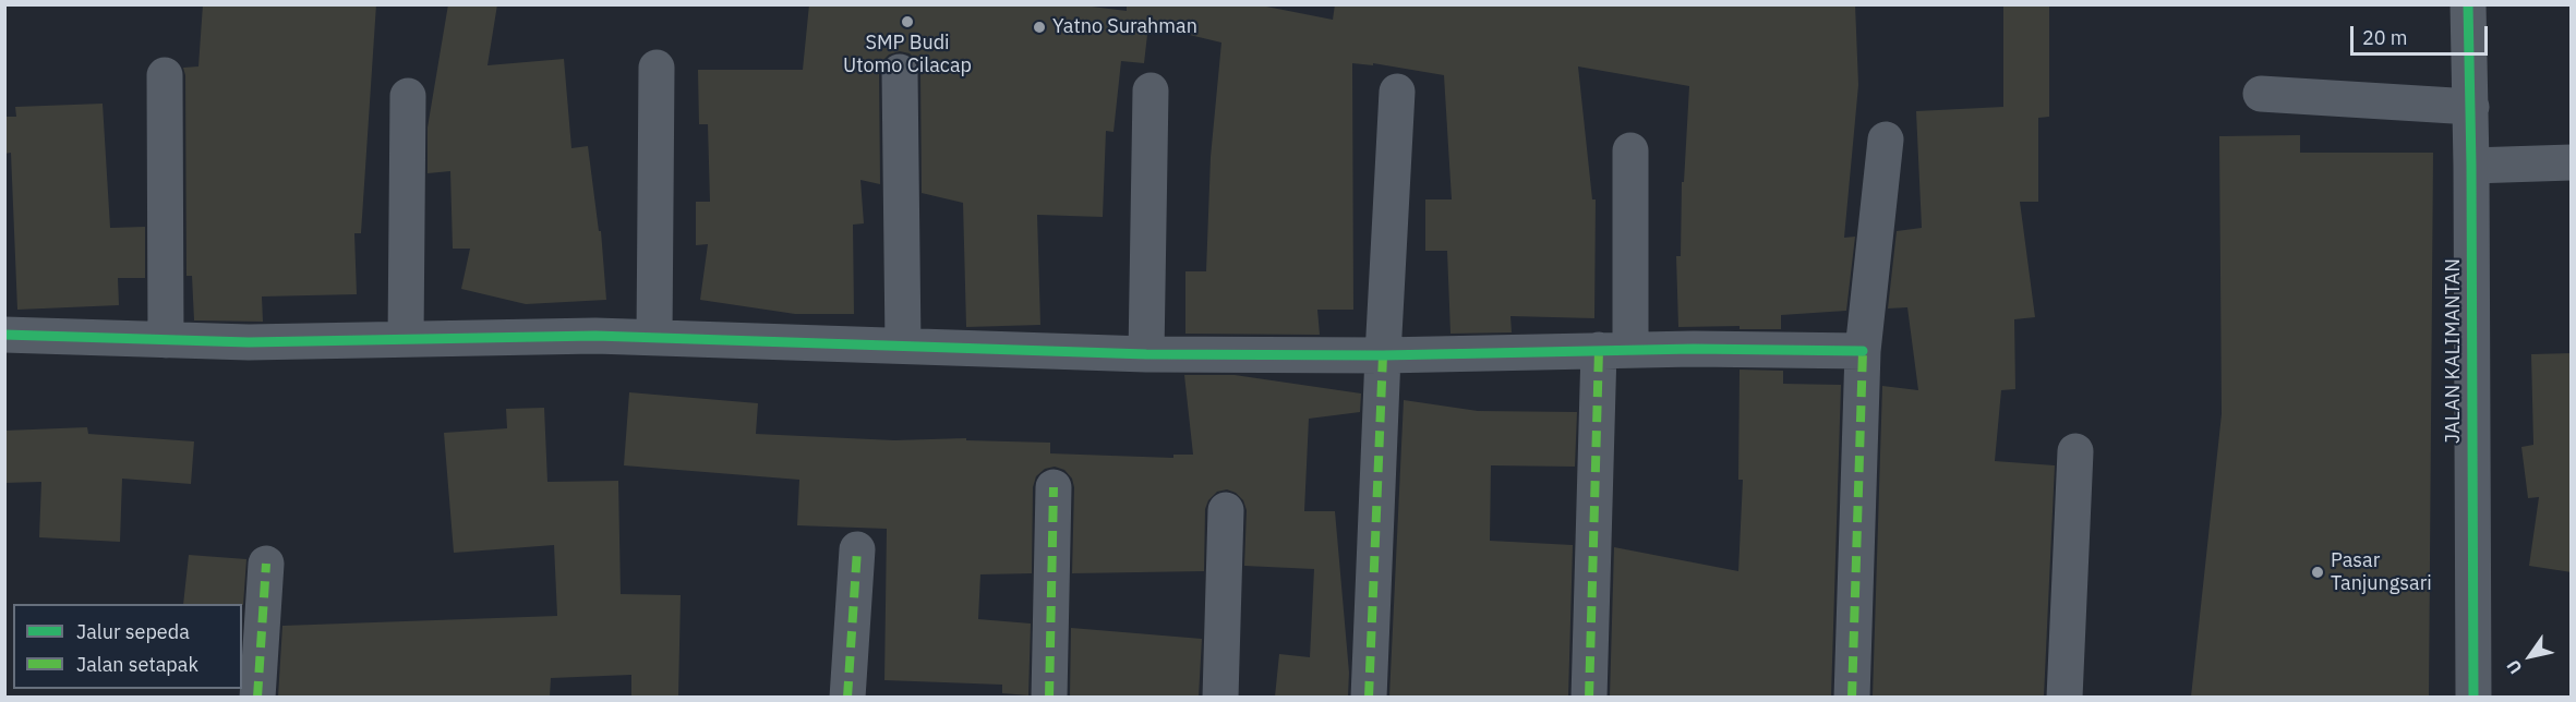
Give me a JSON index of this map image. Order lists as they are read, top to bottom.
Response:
{
  "streets": {
    "street": ["JALAN KALIMANTAN"]
  },
  "places": ["SMP Budi Utomo Cilacap", "Yatno Surahman", "Pasar Tanjungsari"],
  "legend": ["Jalur sepeda", "Jalan setapak"],
  "scale_bar": "20 m",
  "north": "bottom left"
}
